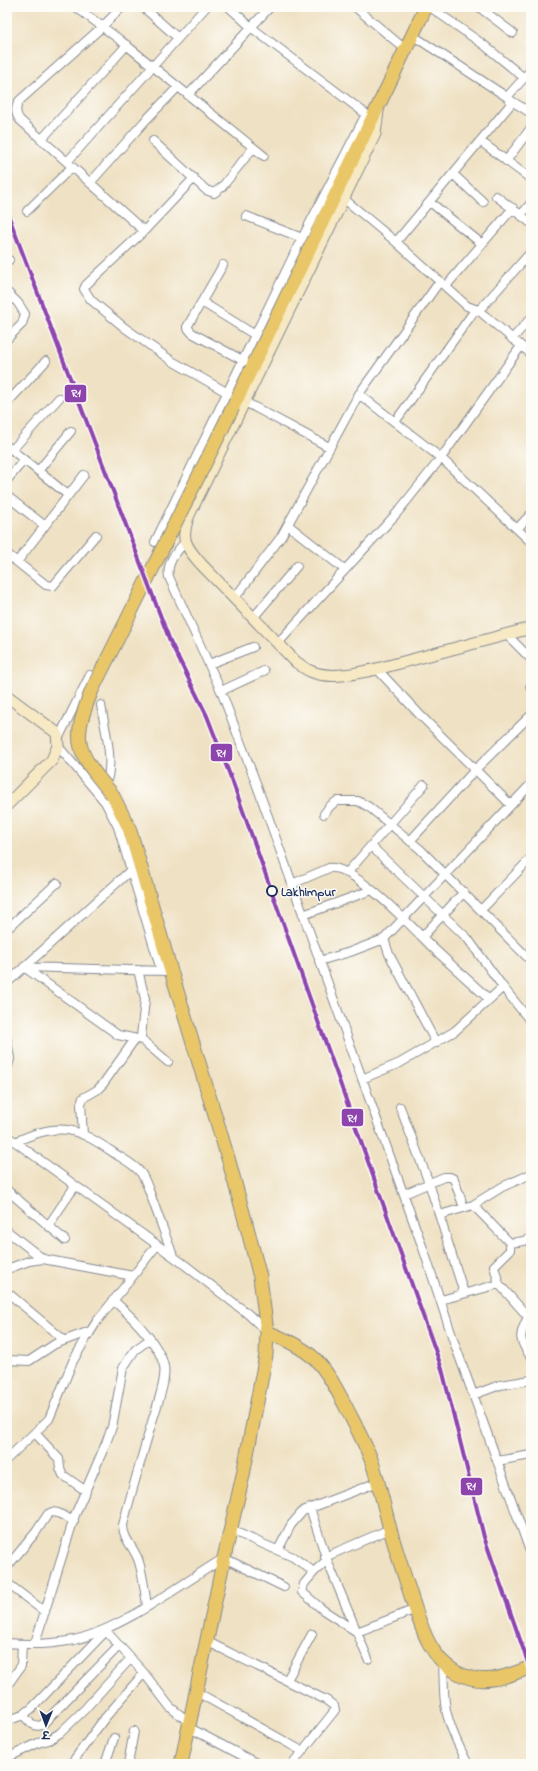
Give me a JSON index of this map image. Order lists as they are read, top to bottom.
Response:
{
  "places": ["Lakhimpur"],
  "lines": ["transit line R1"],
  "north": "bottom"
}
